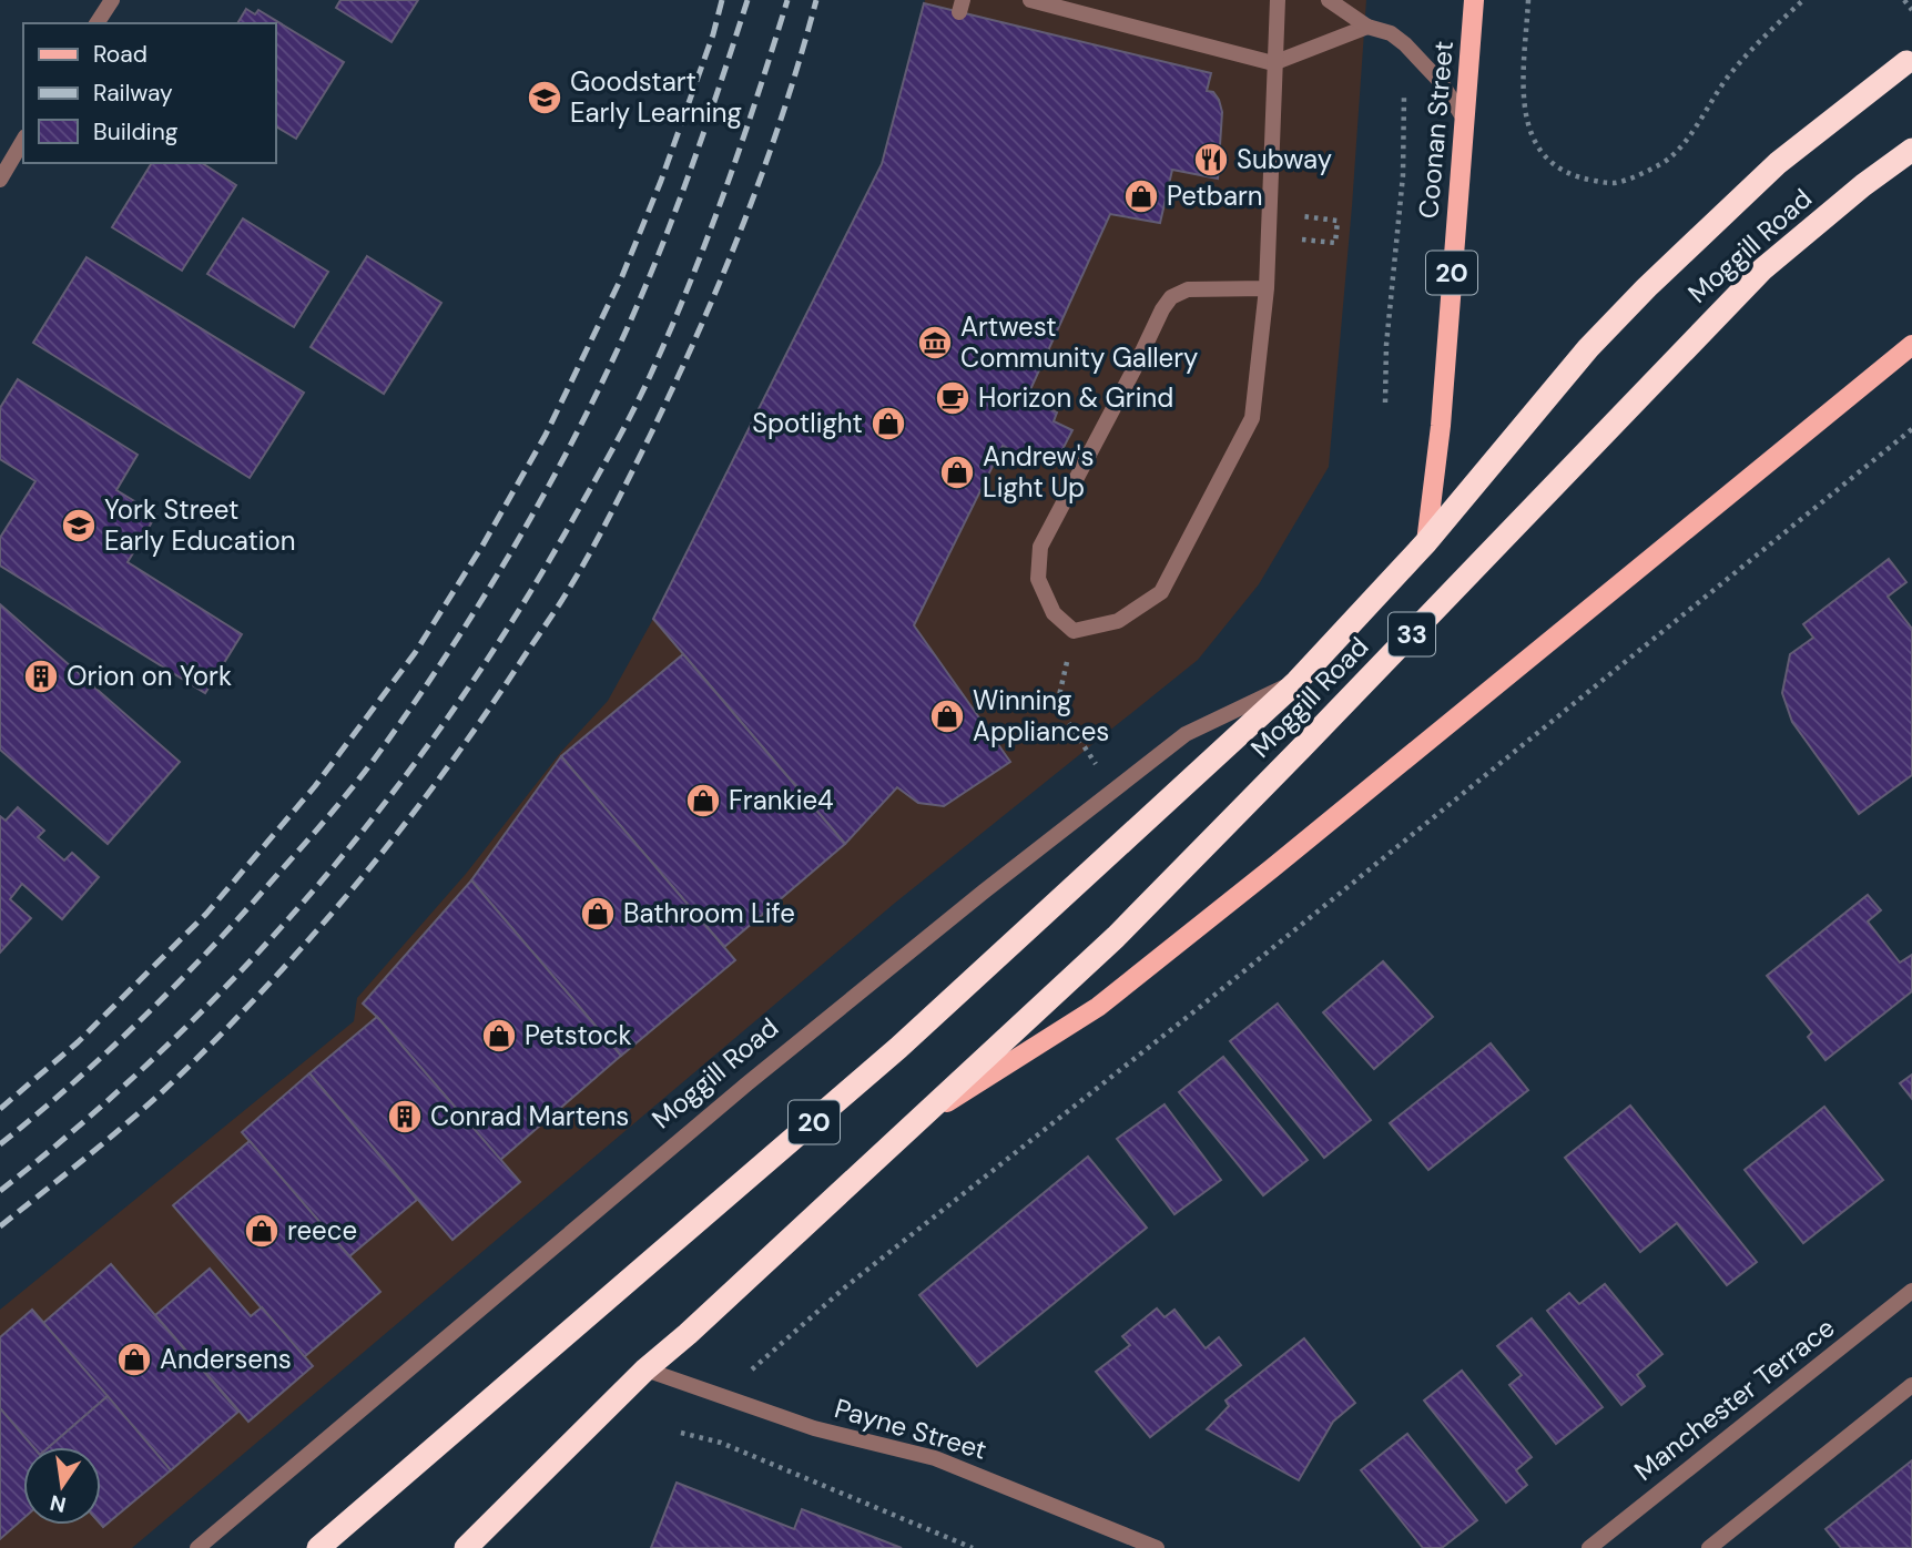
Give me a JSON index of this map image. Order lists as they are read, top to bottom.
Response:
{
  "streets": {
    "highway": ["Moggill Road", "20", "33"],
    "main road": ["Coonan Street"],
    "street": ["Manchester Terrace", "Payne Street"]
  },
  "crossings": [
    ["Coonan Street", "Moggill Road"],
    ["Moggill Road", "Payne Street"]
  ],
  "places": {
    "school or university": ["Goodstart Early Learning", "York Street Early Education"],
    "restaurant": ["Subway"],
    "shop": [
      "Petbarn",
      "Spotlight",
      "Andrew's Light Up",
      "Winning Appliances",
      "Frankie4",
      "Bathroom Life",
      "Petstock",
      "reece",
      "Andersens"
    ],
    "museum": ["Artwest Community Gallery"],
    "cafe": ["Horizon & Grind"],
    "building": ["Orion on York", "Conrad Martens"]
  },
  "legend": ["Road", "Railway", "Building"],
  "north": "bottom"
}
